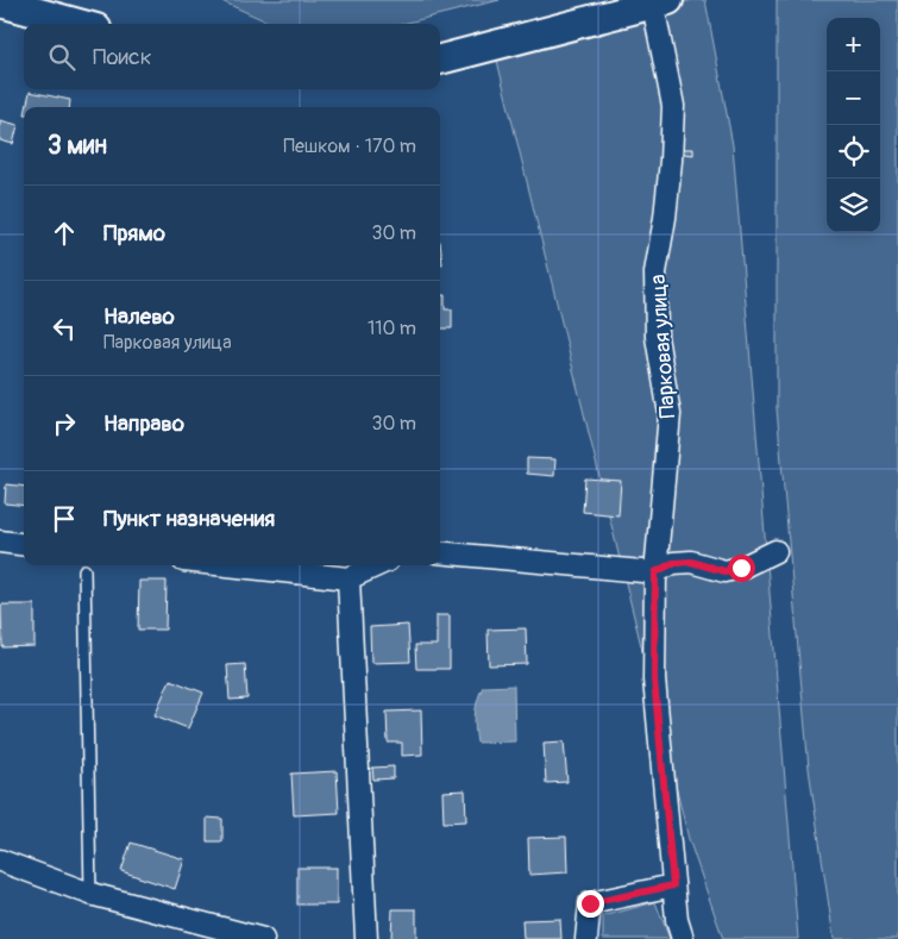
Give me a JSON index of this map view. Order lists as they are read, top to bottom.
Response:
{
  "streets": {
    "street": ["Парковая улица"]
  },
  "page": {
    "map_buttons": ["+", "−"],
    "search": "Поиск",
    "heading": ["3 мин", "Пешком · 170 m"],
    "list": [
      ["Прямо", "30 m"],
      ["Налево", "Парковая улица", "110 m"],
      ["Направо", "30 m"],
      "Пункт назначения"
    ]
  }
}
